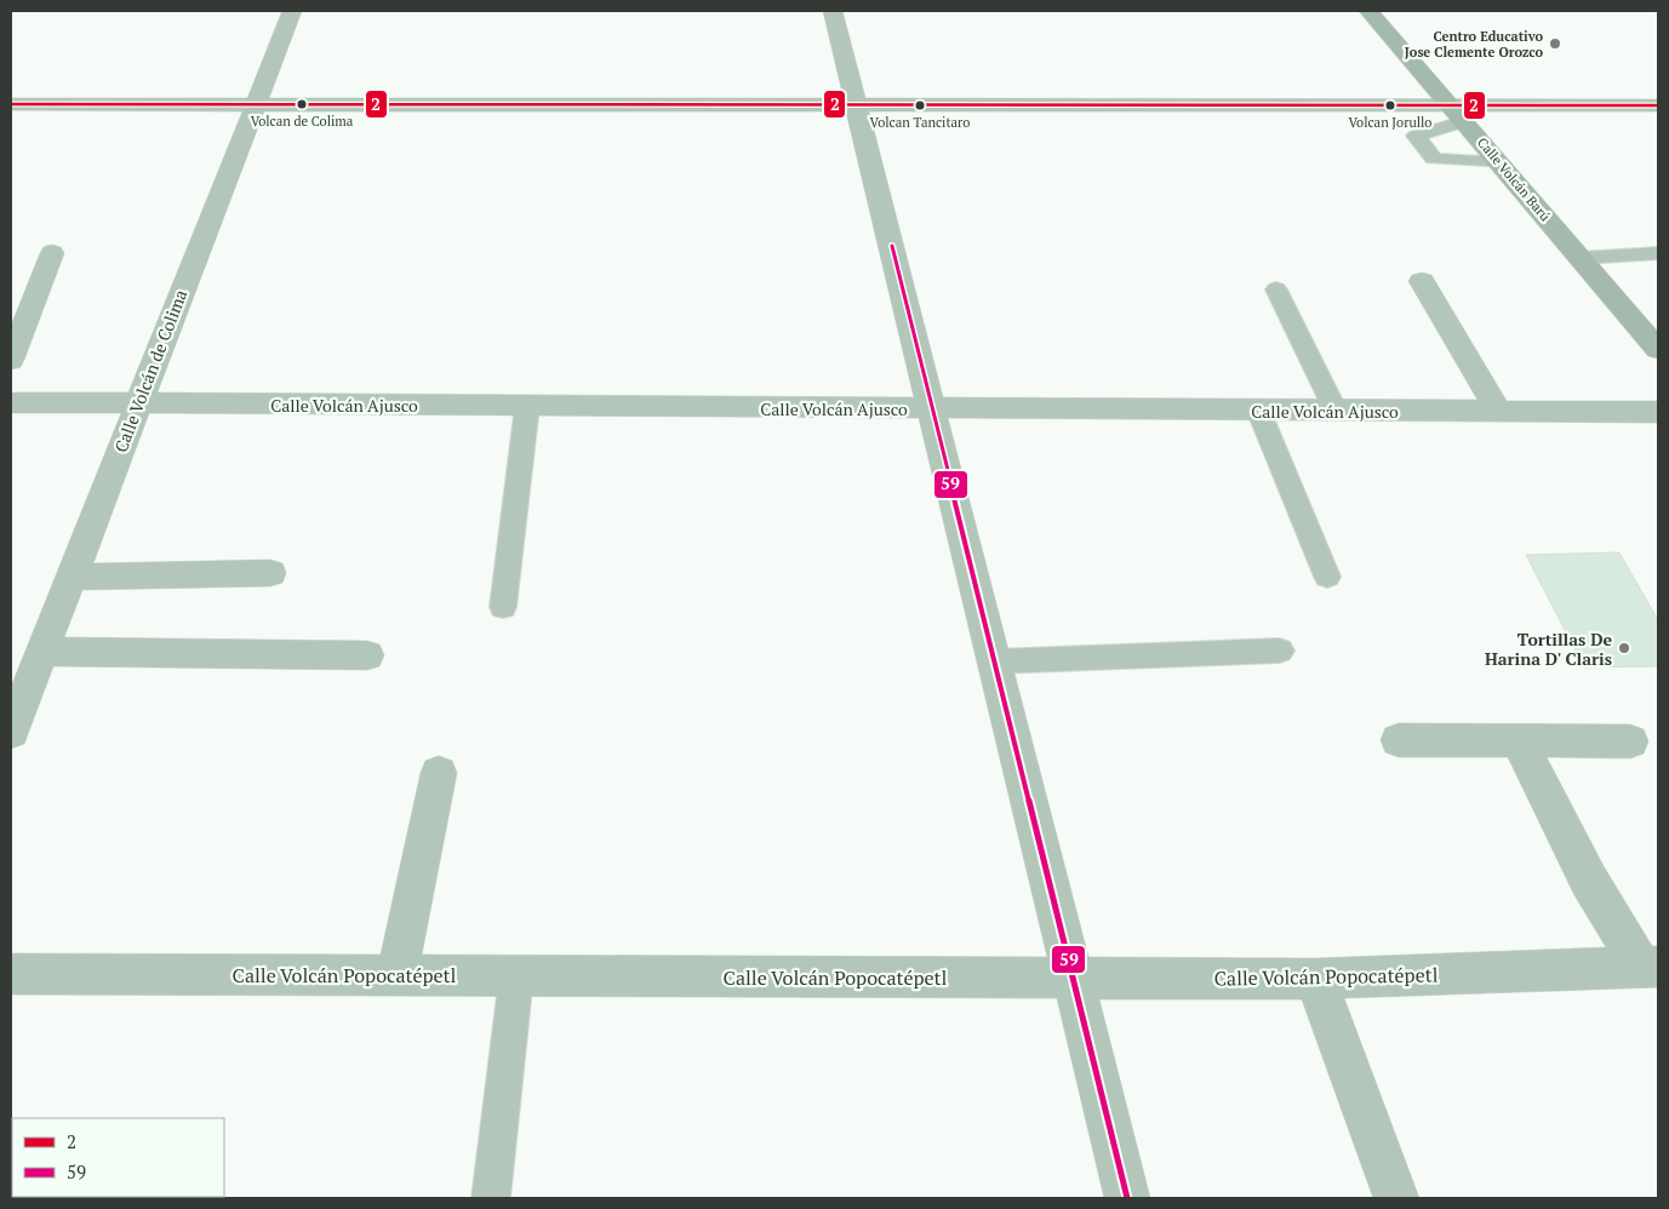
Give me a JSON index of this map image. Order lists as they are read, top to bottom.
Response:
{
  "streets": {
    "street": [
      "Calle Volcán Barú",
      "Calle Volcán de Colima",
      "Calle Volcán Ajusco",
      "Calle Volcán Popocatépetl"
    ]
  },
  "crossings": [
    ["Calle Volcán de Colima", "Calle Volcán Ajusco"]
  ],
  "places": [
    "Centro Educativo Jose Clemente Orozco",
    "Volcan de Colima",
    "Volcan Tancitaro",
    "Volcan Jorullo",
    "Tortillas De Harina D' Claris"
  ],
  "lines": ["transit line 2", "transit line 59"],
  "legend": ["2", "59"]
}
